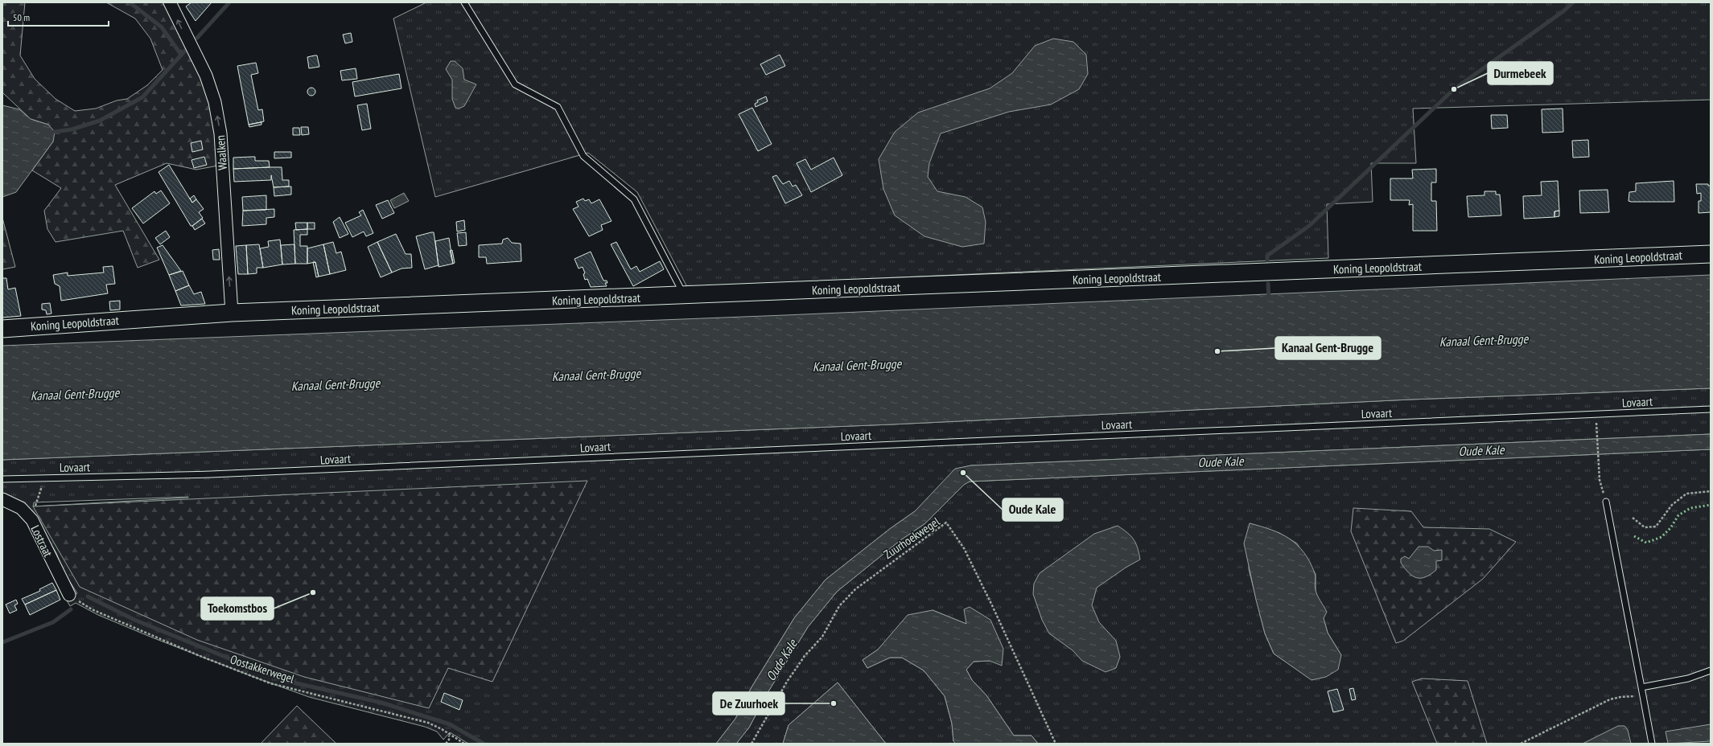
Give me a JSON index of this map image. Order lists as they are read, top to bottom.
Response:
{
  "streets": {
    "street": ["Waalken", "Koning Leopoldstraat", "Lostraat"],
    "lane": ["Lovaart"],
    "path": ["Zuurhoekwegel", "Oostakkerwegel"]
  },
  "crossings": [
    ["Waalken", "Koning Leopoldstraat"],
    ["Lostraat", "Oostakkerwegel"]
  ],
  "one_way": ["Waalken"],
  "water": ["Kanaal Gent-Brugge", "Oude Kale"],
  "places": [
    "Durmebeek",
    "Kanaal Gent-Brugge",
    "Oude Kale",
    "Toekomstbos",
    "De Zuurhoek"
  ],
  "scale_bar": "50 m"
}
